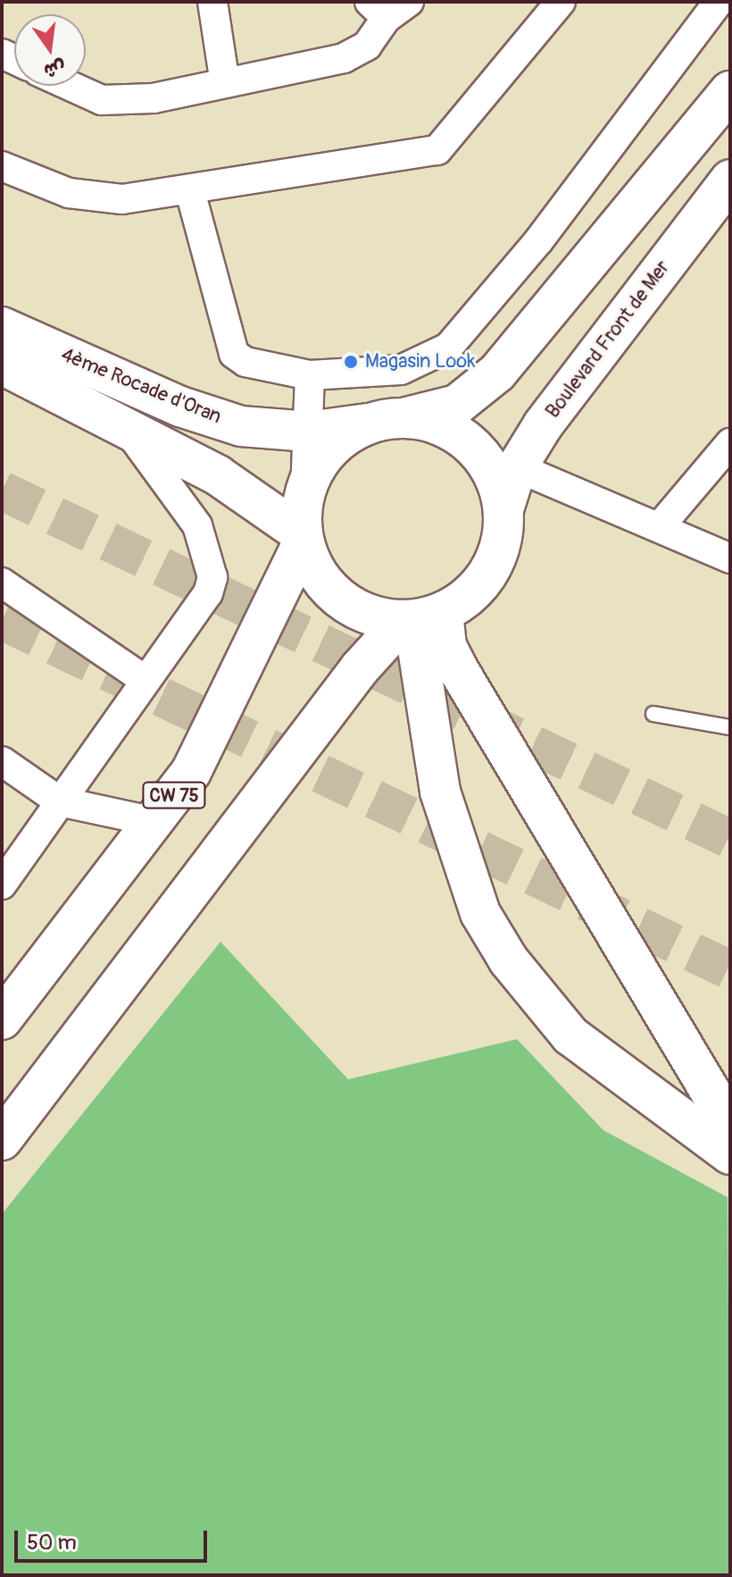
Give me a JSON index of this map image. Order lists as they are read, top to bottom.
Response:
{
  "streets": {
    "main road": ["Boulevard Front de Mer", "4ème Rocade d'Oran", "CW 75"]
  },
  "crossings": [
    ["Boulevard Front de Mer", "4ème Rocade d'Oran"],
    ["Boulevard Front de Mer", "CW 75"],
    ["4ème Rocade d'Oran", "CW 75"]
  ],
  "places": ["Magasin Look"],
  "scale_bar": "50 m",
  "north": "bottom"
}
